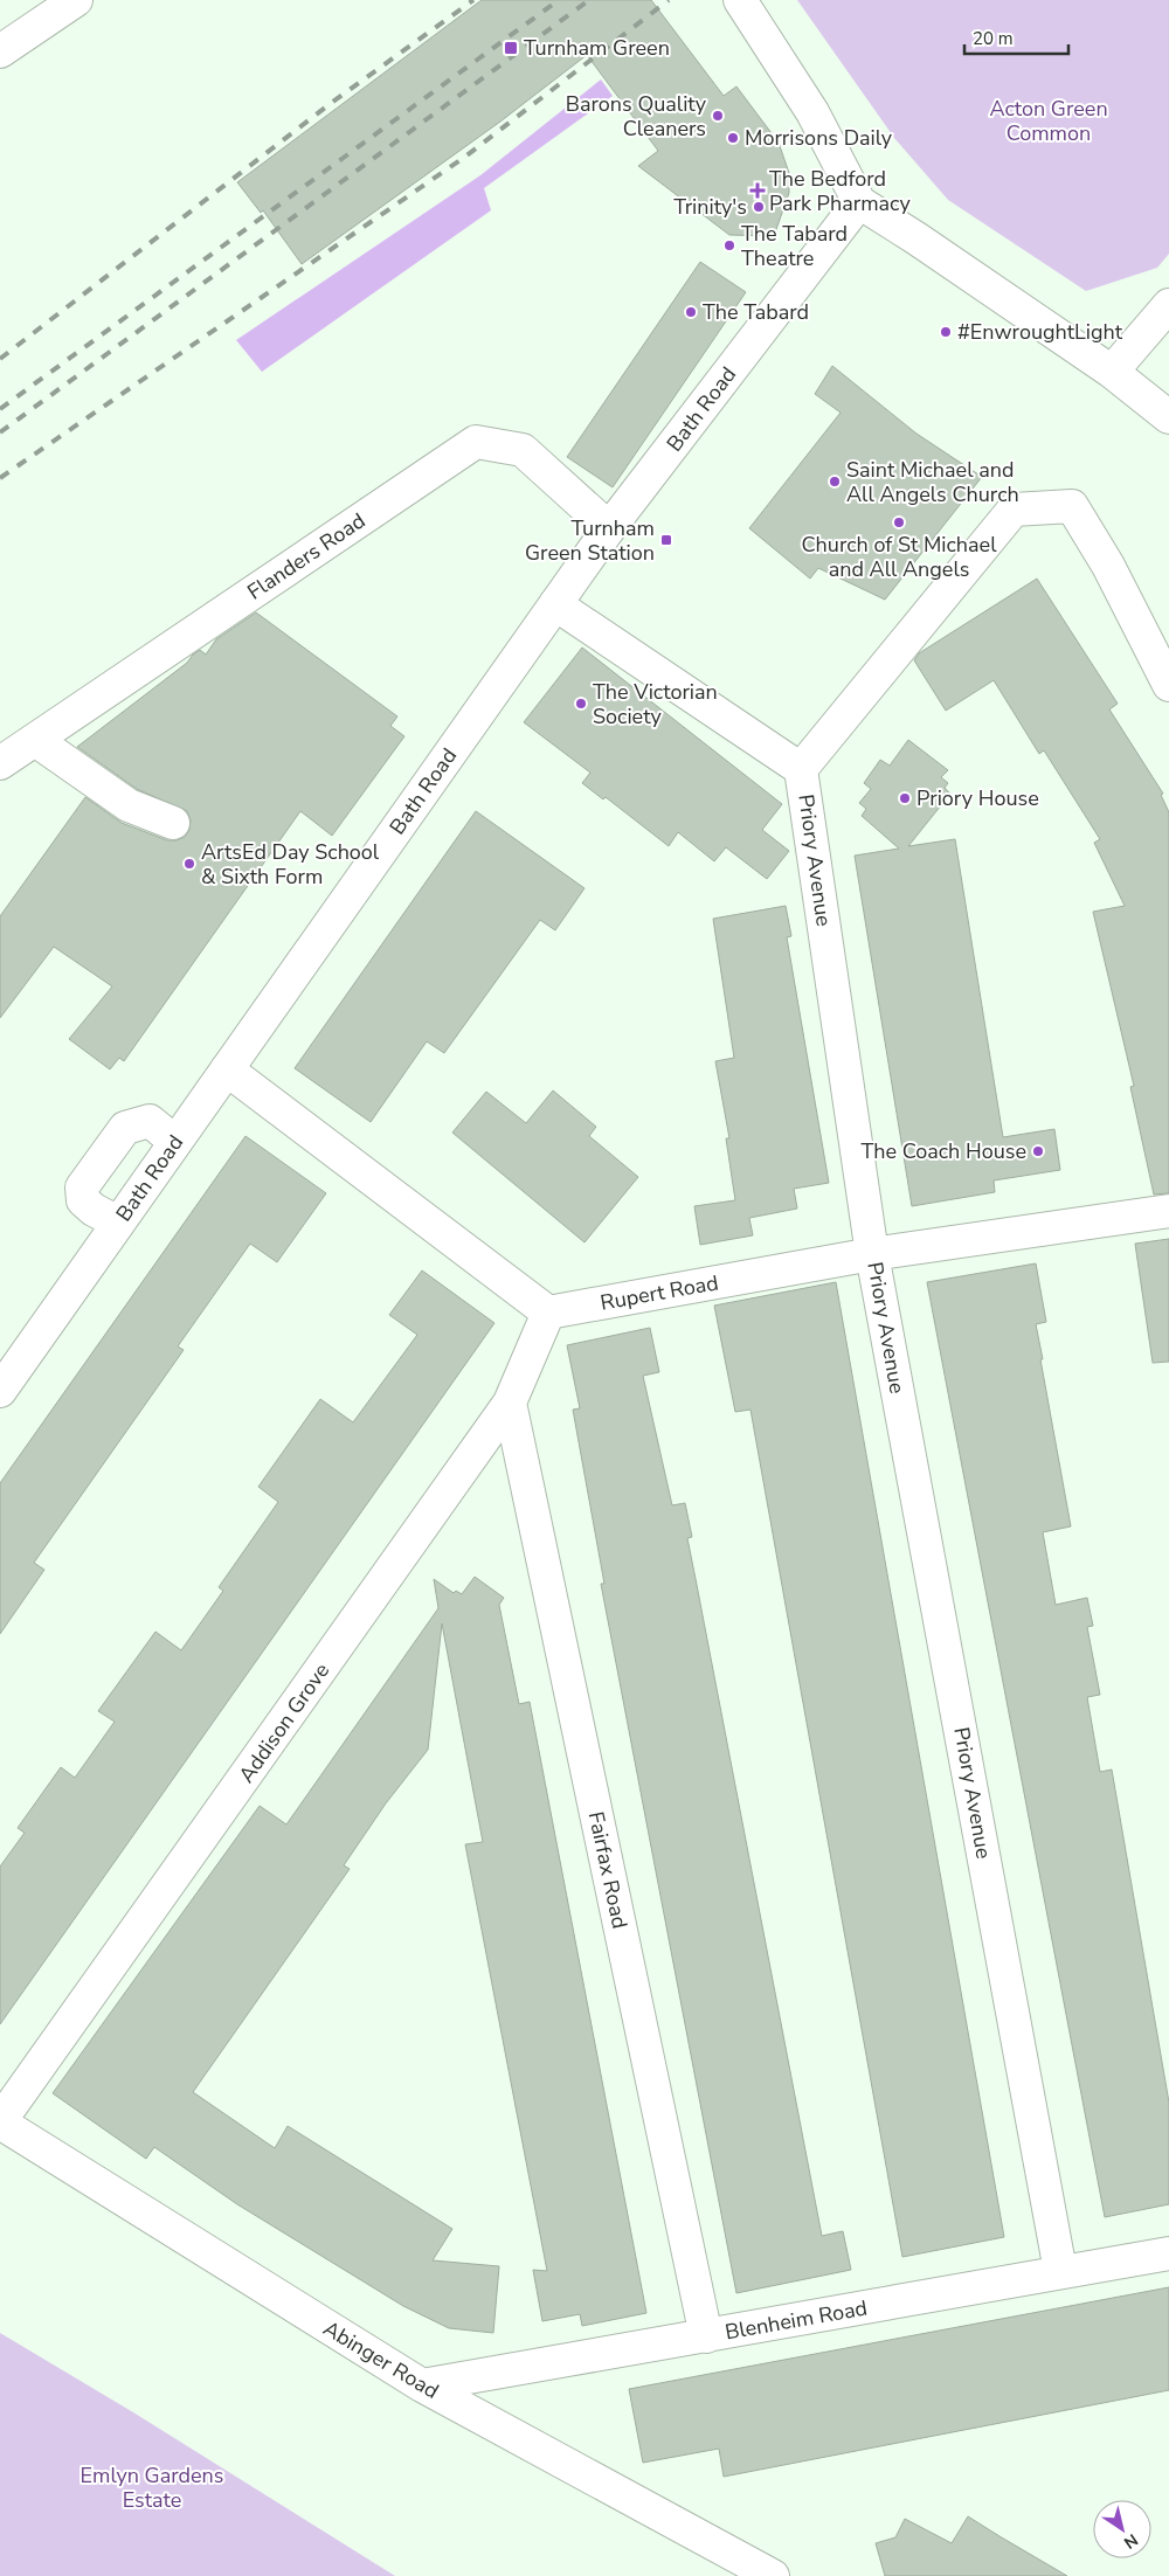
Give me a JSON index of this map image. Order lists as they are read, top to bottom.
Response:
{
  "streets": {
    "street": [
      "Bath Road",
      "Flanders Road",
      "Priory Avenue",
      "Rupert Road",
      "Addison Grove",
      "Fairfax Road",
      "Blenheim Road",
      "Abinger Road"
    ]
  },
  "crossings": [
    ["Bath Road", "Flanders Road"],
    ["Priory Avenue", "Rupert Road"],
    ["Priory Avenue", "Blenheim Road"],
    ["Rupert Road", "Addison Grove"],
    ["Addison Grove", "Fairfax Road"],
    ["Addison Grove", "Abinger Road"],
    ["Fairfax Road", "Blenheim Road"],
    ["Blenheim Road", "Abinger Road"]
  ],
  "parks": ["Acton Green Common", "Emlyn Gardens Estate"],
  "places": {
    "transit": ["Turnham Green", "Turnham Green Station"],
    "other": [
      "Barons Quality Cleaners",
      "Morrisons Daily",
      "Trinity's",
      "The Tabard Theatre",
      "The Tabard",
      "#EnwroughtLight",
      "Saint Michael and All Angels Church",
      "Church of St Michael and All Angels",
      "The Victorian Society",
      "Priory House",
      "ArtsEd Day School & Sixth Form",
      "The Coach House"
    ],
    "health": ["The Bedford Park Pharmacy"]
  },
  "scale_bar": "20 m",
  "north": "bottom right"
}
